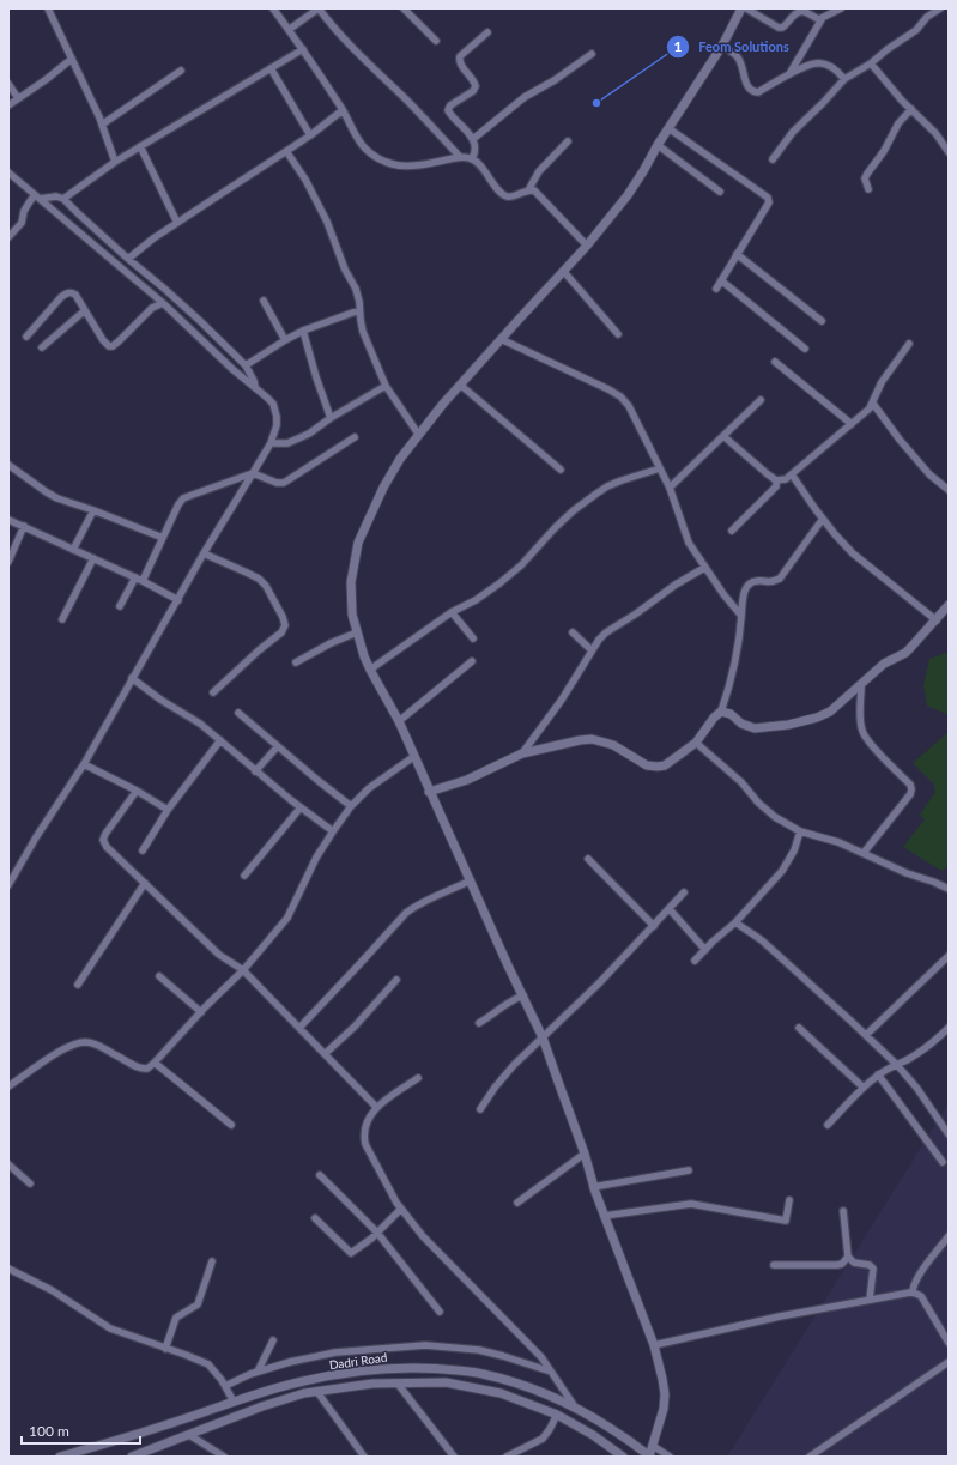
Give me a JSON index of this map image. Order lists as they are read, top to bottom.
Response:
{
  "streets": {
    "street": ["Dadri Road"]
  },
  "places": ["Feom Solutions"],
  "scale_bar": "100 m"
}
